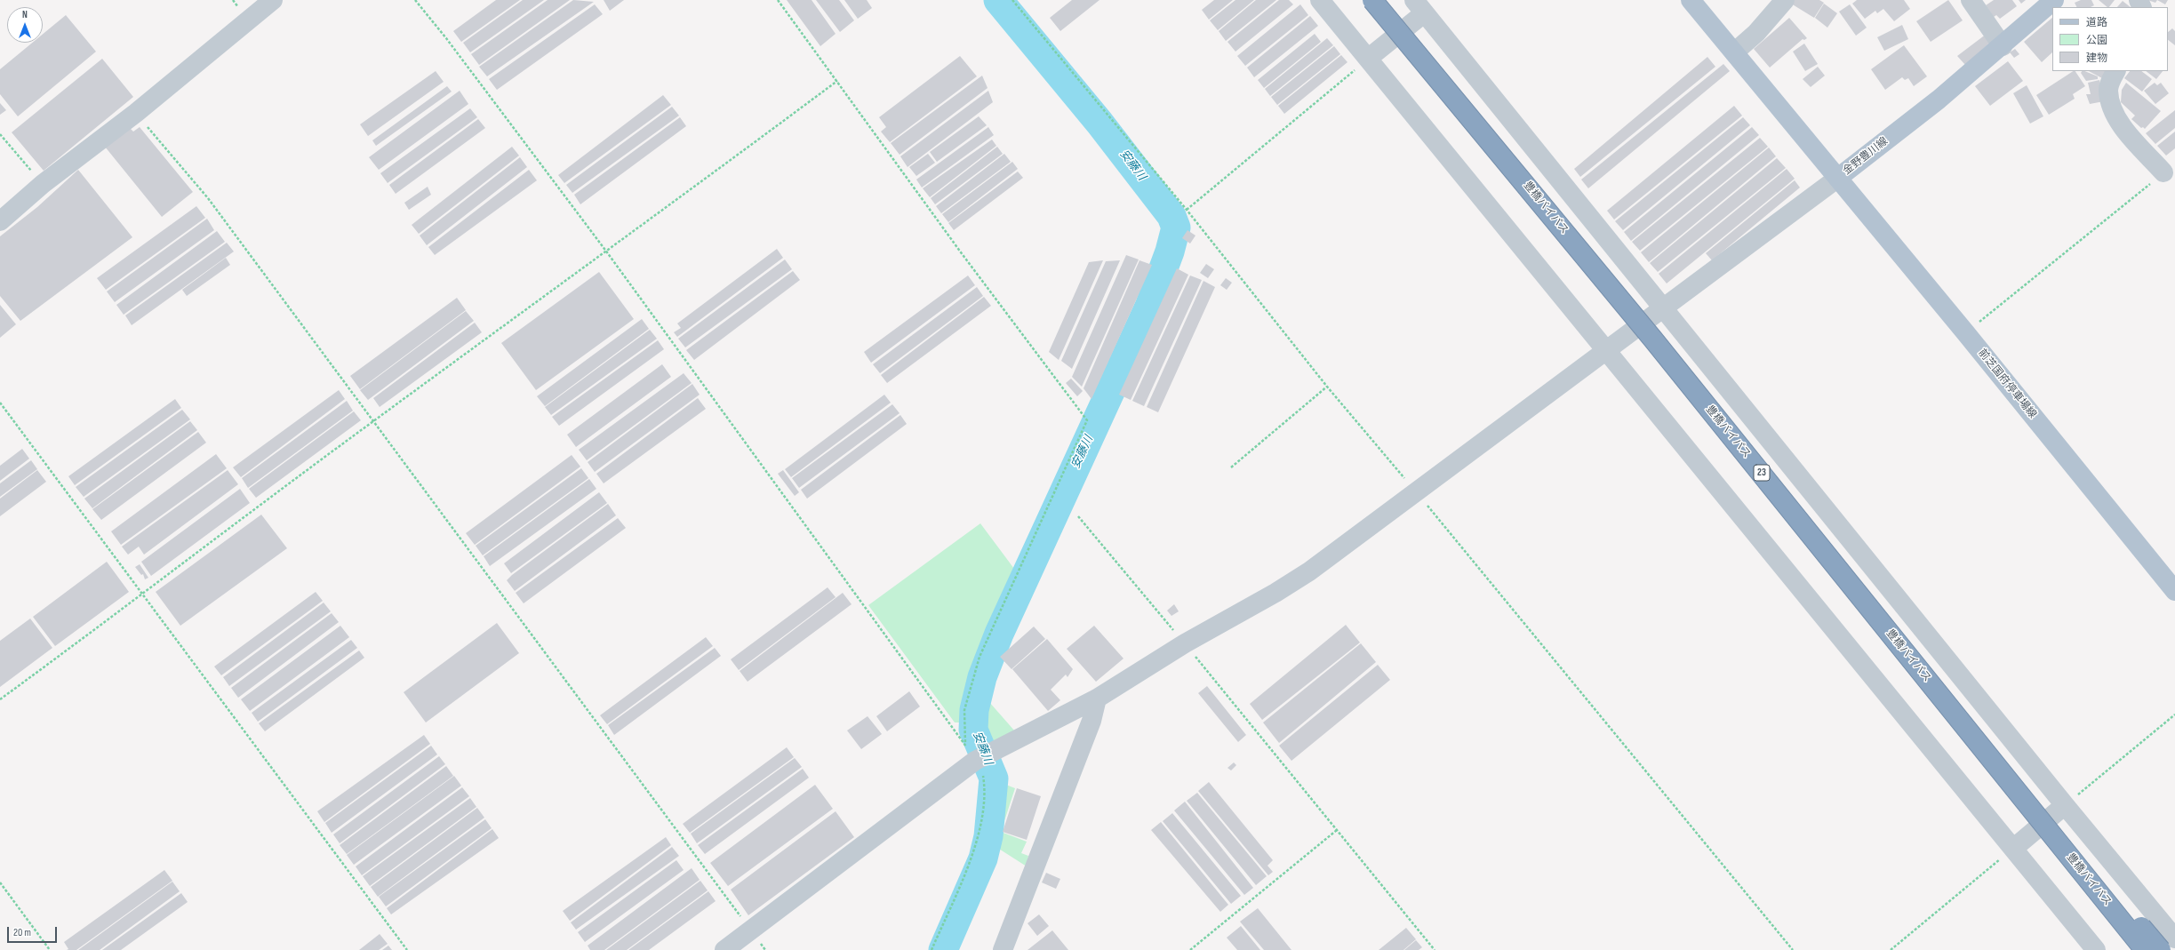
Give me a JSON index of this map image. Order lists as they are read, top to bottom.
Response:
{
  "streets": {
    "highway": ["豊橋バイパス", "23"],
    "main road": ["金野豊川線", "前芝国府停車場線"]
  },
  "crossings": [
    ["金野豊川線", "前芝国府停車場線"]
  ],
  "water": ["安藤川"],
  "legend": ["道路", "公園", "建物"],
  "scale_bar": "20 m",
  "north": "top"
}
